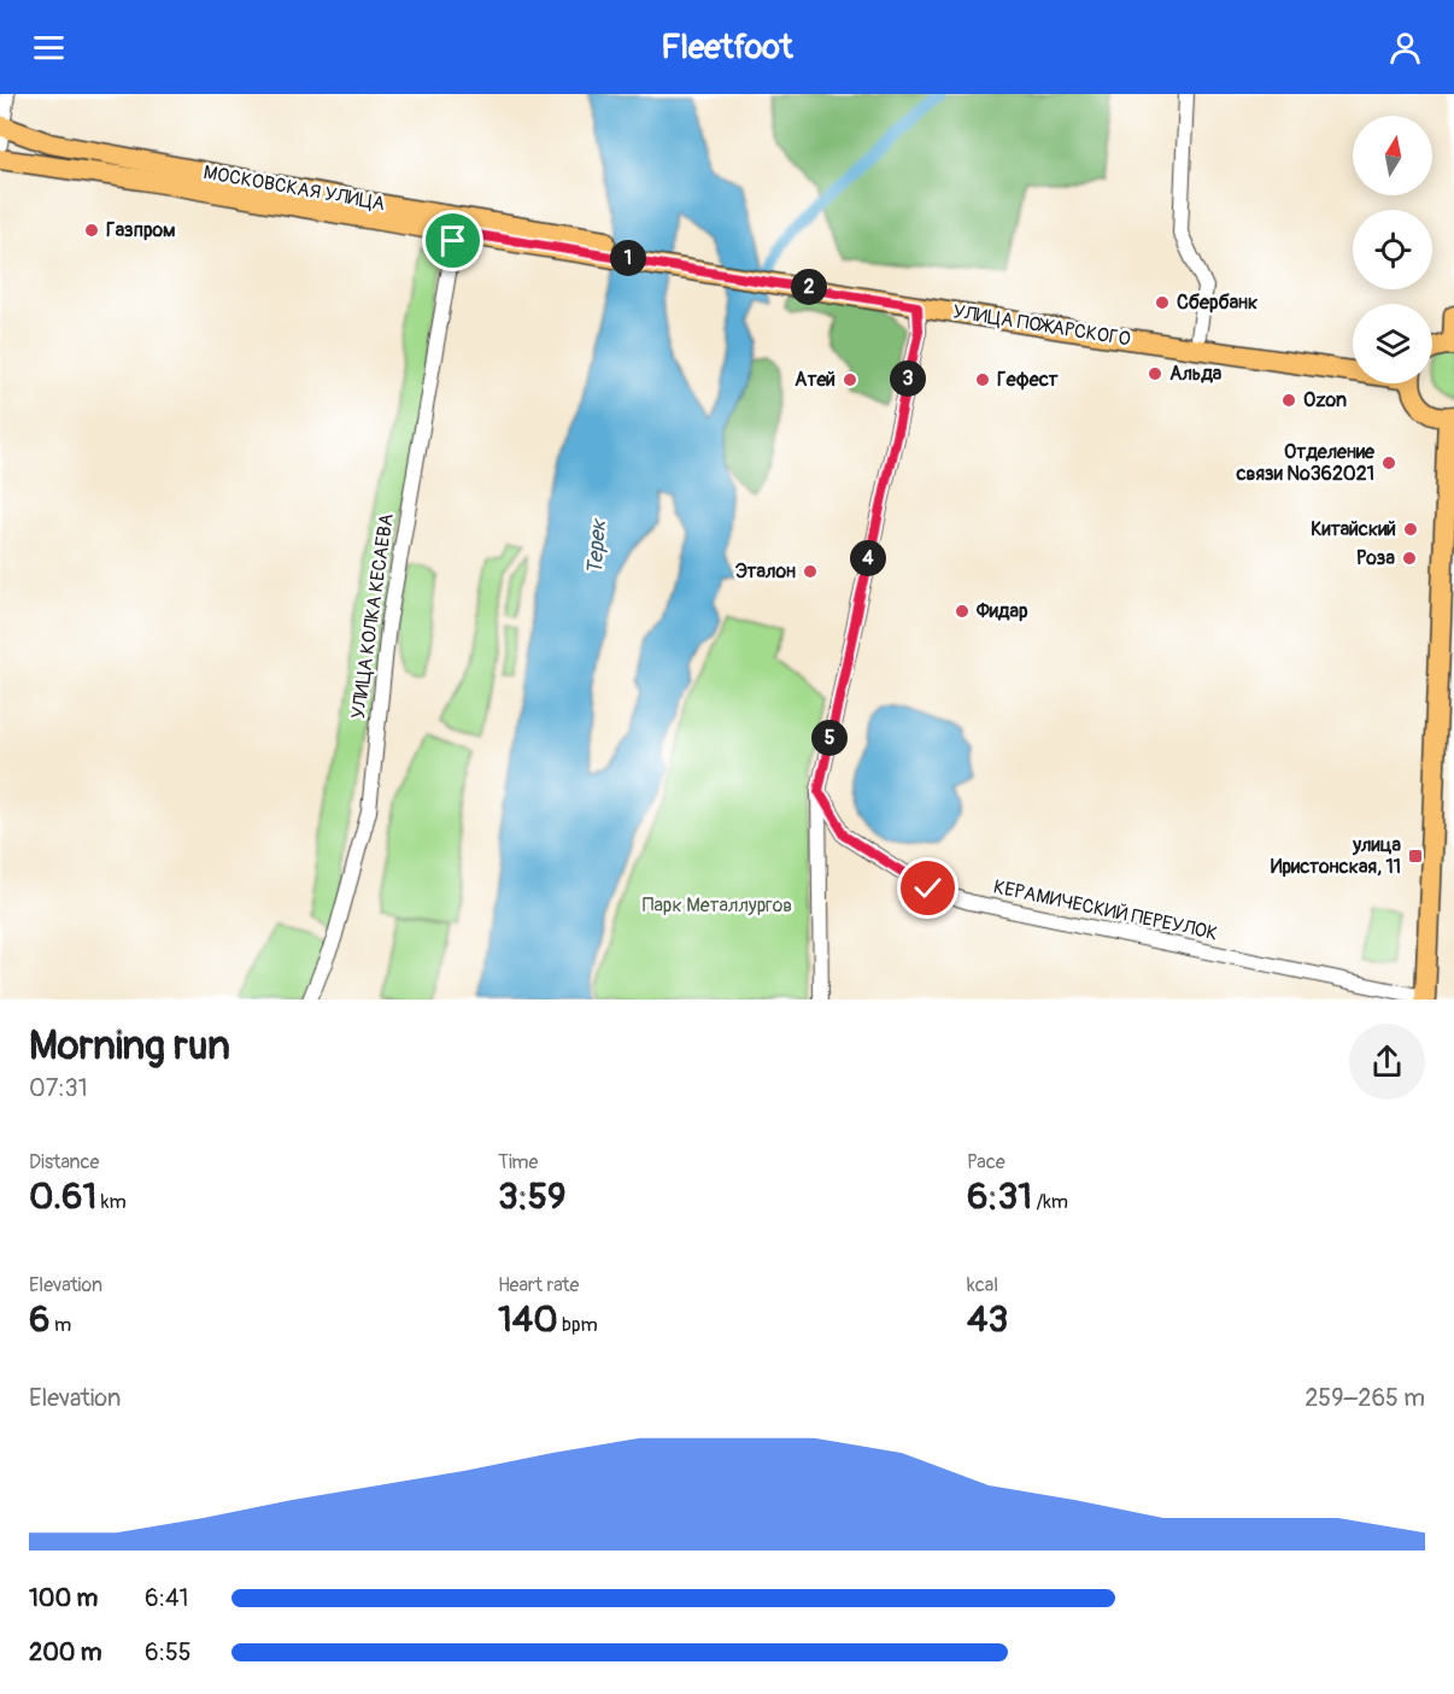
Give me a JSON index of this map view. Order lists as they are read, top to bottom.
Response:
{
  "streets": {
    "main road": ["МОСКОВСКАЯ УЛИЦА", "УЛИЦА ПОЖАРСКОГО"],
    "street": ["УЛИЦА КОЛКА КЕСАЕВА", "КЕРАМИЧЕСКИЙ ПЕРЕУЛОК"]
  },
  "crossings": [
    ["МОСКОВСКАЯ УЛИЦА", "УЛИЦА ПОЖАРСКОГО"],
    ["МОСКОВСКАЯ УЛИЦА", "УЛИЦА КОЛКА КЕСАЕВА"]
  ],
  "water": ["Терек"],
  "parks": ["Парк Металлургов"],
  "places": {
    "other": [
      "Газпром",
      "Сбербанк",
      "Альда",
      "Атей",
      "Гефест",
      "Ozon",
      "Отделение связи №362021",
      "Китайский",
      "Роза",
      "Эталон",
      "Фидар"
    ],
    "transit": ["улица Иристонская, 11"]
  },
  "north": "top",
  "page": {
    "header": "Fleetfoot",
    "pins": [
      "1",
      "2",
      "3",
      "4",
      "5"
    ],
    "heading": ["Morning run", "07:31"],
    "stats": [
      ["Distance", "0.61 km"],
      ["Time", "3:59"],
      ["Pace", "6:31 /km"],
      ["Elevation", "6 m"],
      ["Heart rate", "140 bpm"],
      ["kcal", "43"]
    ],
    "chart": ["Elevation", "259–265 m"],
    "list": [
      {
        "name": "100 m",
        "note": "6:41"
      },
      {
        "name": "200 m",
        "note": "6:55"
      }
    ]
  }
}
